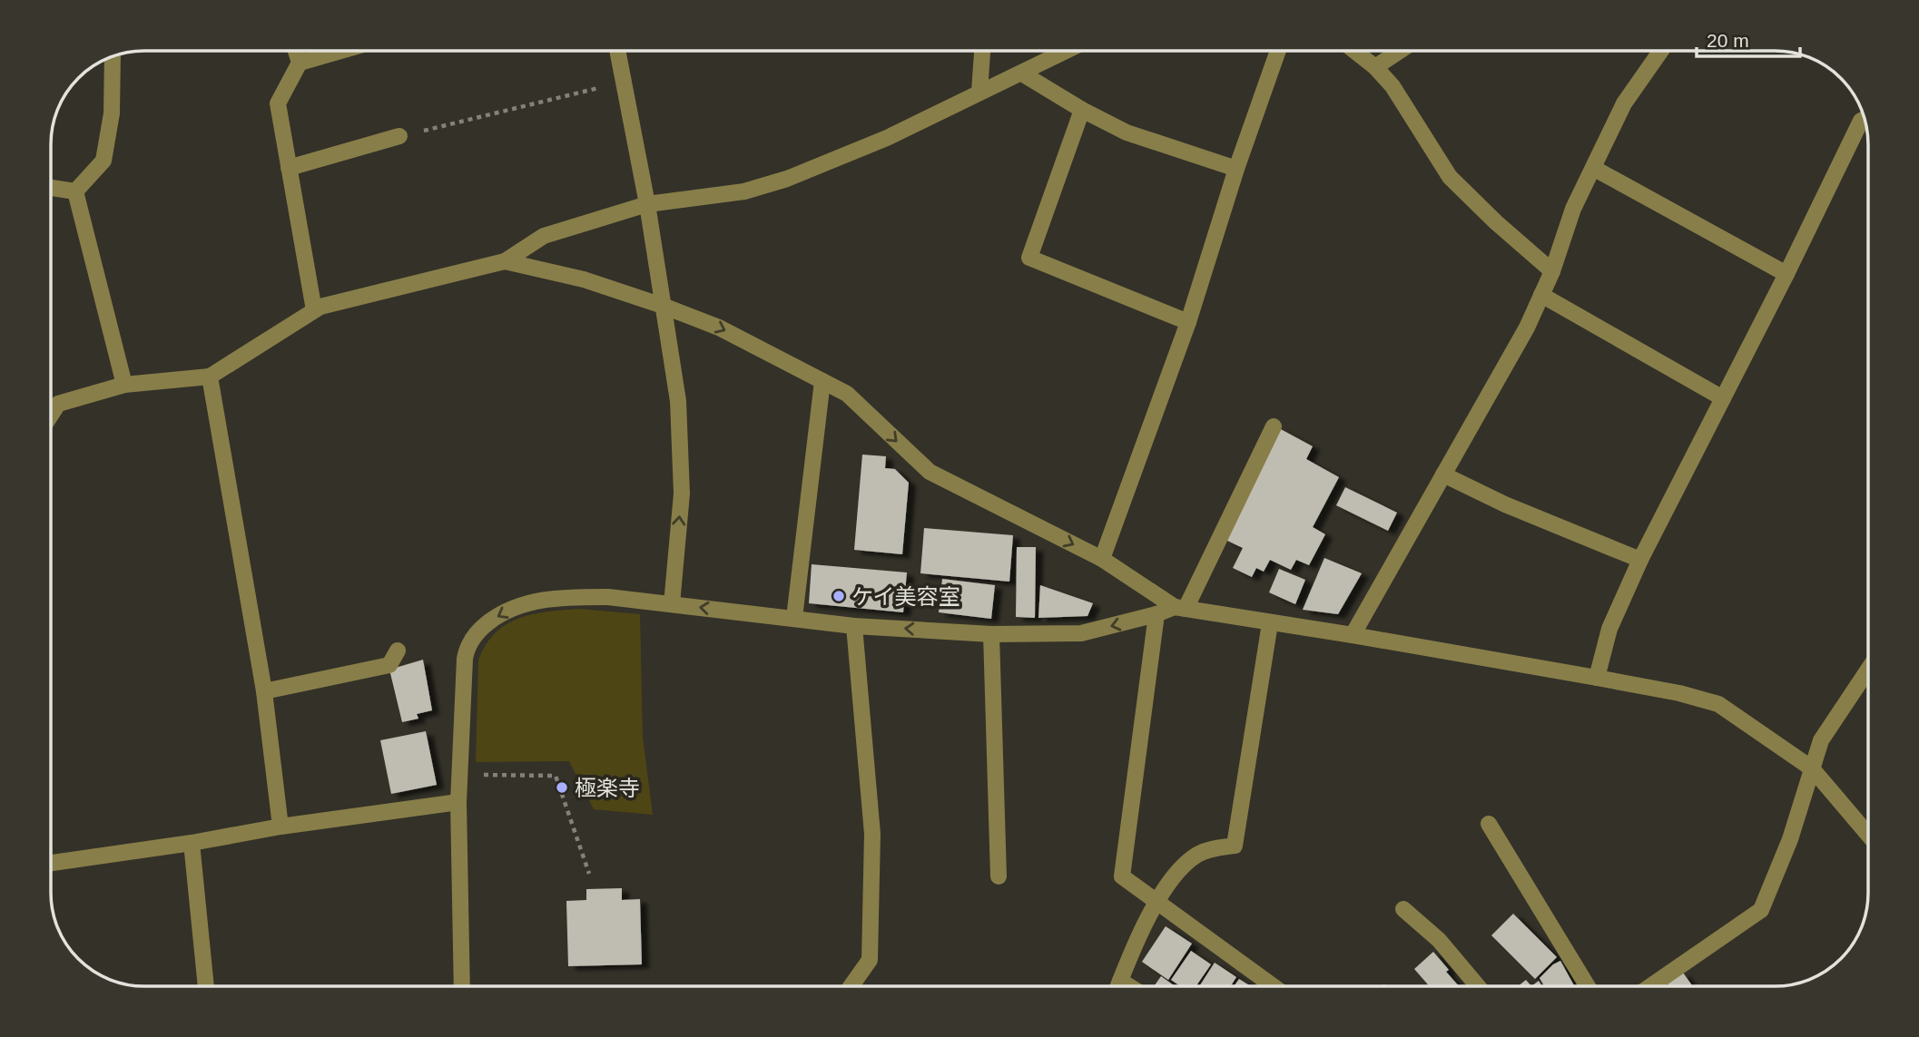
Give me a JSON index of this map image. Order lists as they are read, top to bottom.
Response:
{
  "places": ["ケイ美容室", "極楽寺"],
  "scale_bar": "20 m"
}
